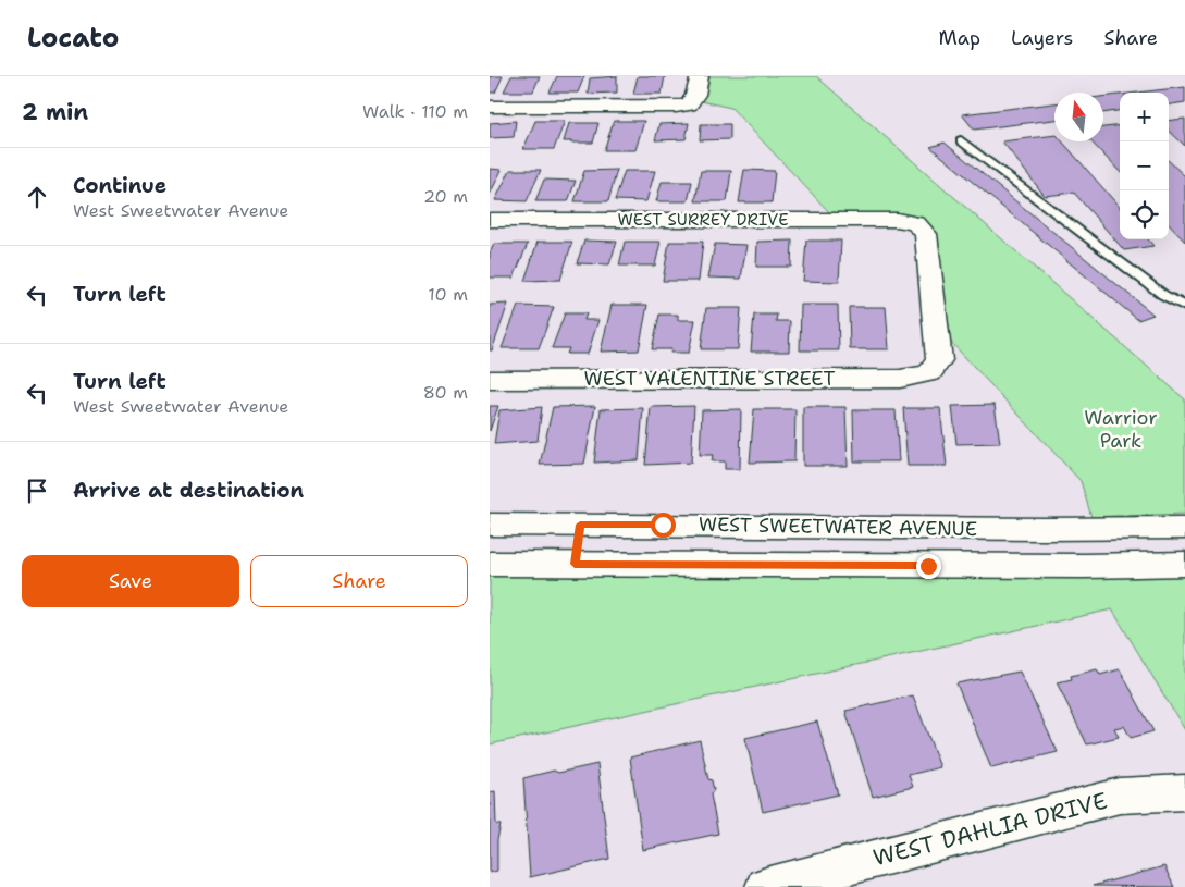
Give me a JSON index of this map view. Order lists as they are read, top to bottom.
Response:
{
  "streets": {
    "street": [
      "WEST SURREY DRIVE",
      "WEST VALENTINE STREET",
      "WEST SWEETWATER AVENUE",
      "WEST DAHLIA DRIVE"
    ]
  },
  "crossings": [
    ["WEST SURREY DRIVE", "WEST VALENTINE STREET"]
  ],
  "parks": ["Warrior Park"],
  "north": "top",
  "page": {
    "header": "Locato",
    "nav": ["Map", "Layers", "Share"],
    "heading": ["2 min", "Walk · 110 m"],
    "map_buttons": ["+", "−"],
    "list": [
      ["Continue", "West Sweetwater Avenue", "20 m"],
      ["Turn left", "10 m"],
      ["Turn left", "West Sweetwater Avenue", "80 m"],
      "Arrive at destination"
    ],
    "buttons": ["Save", "Share"]
  }
}
